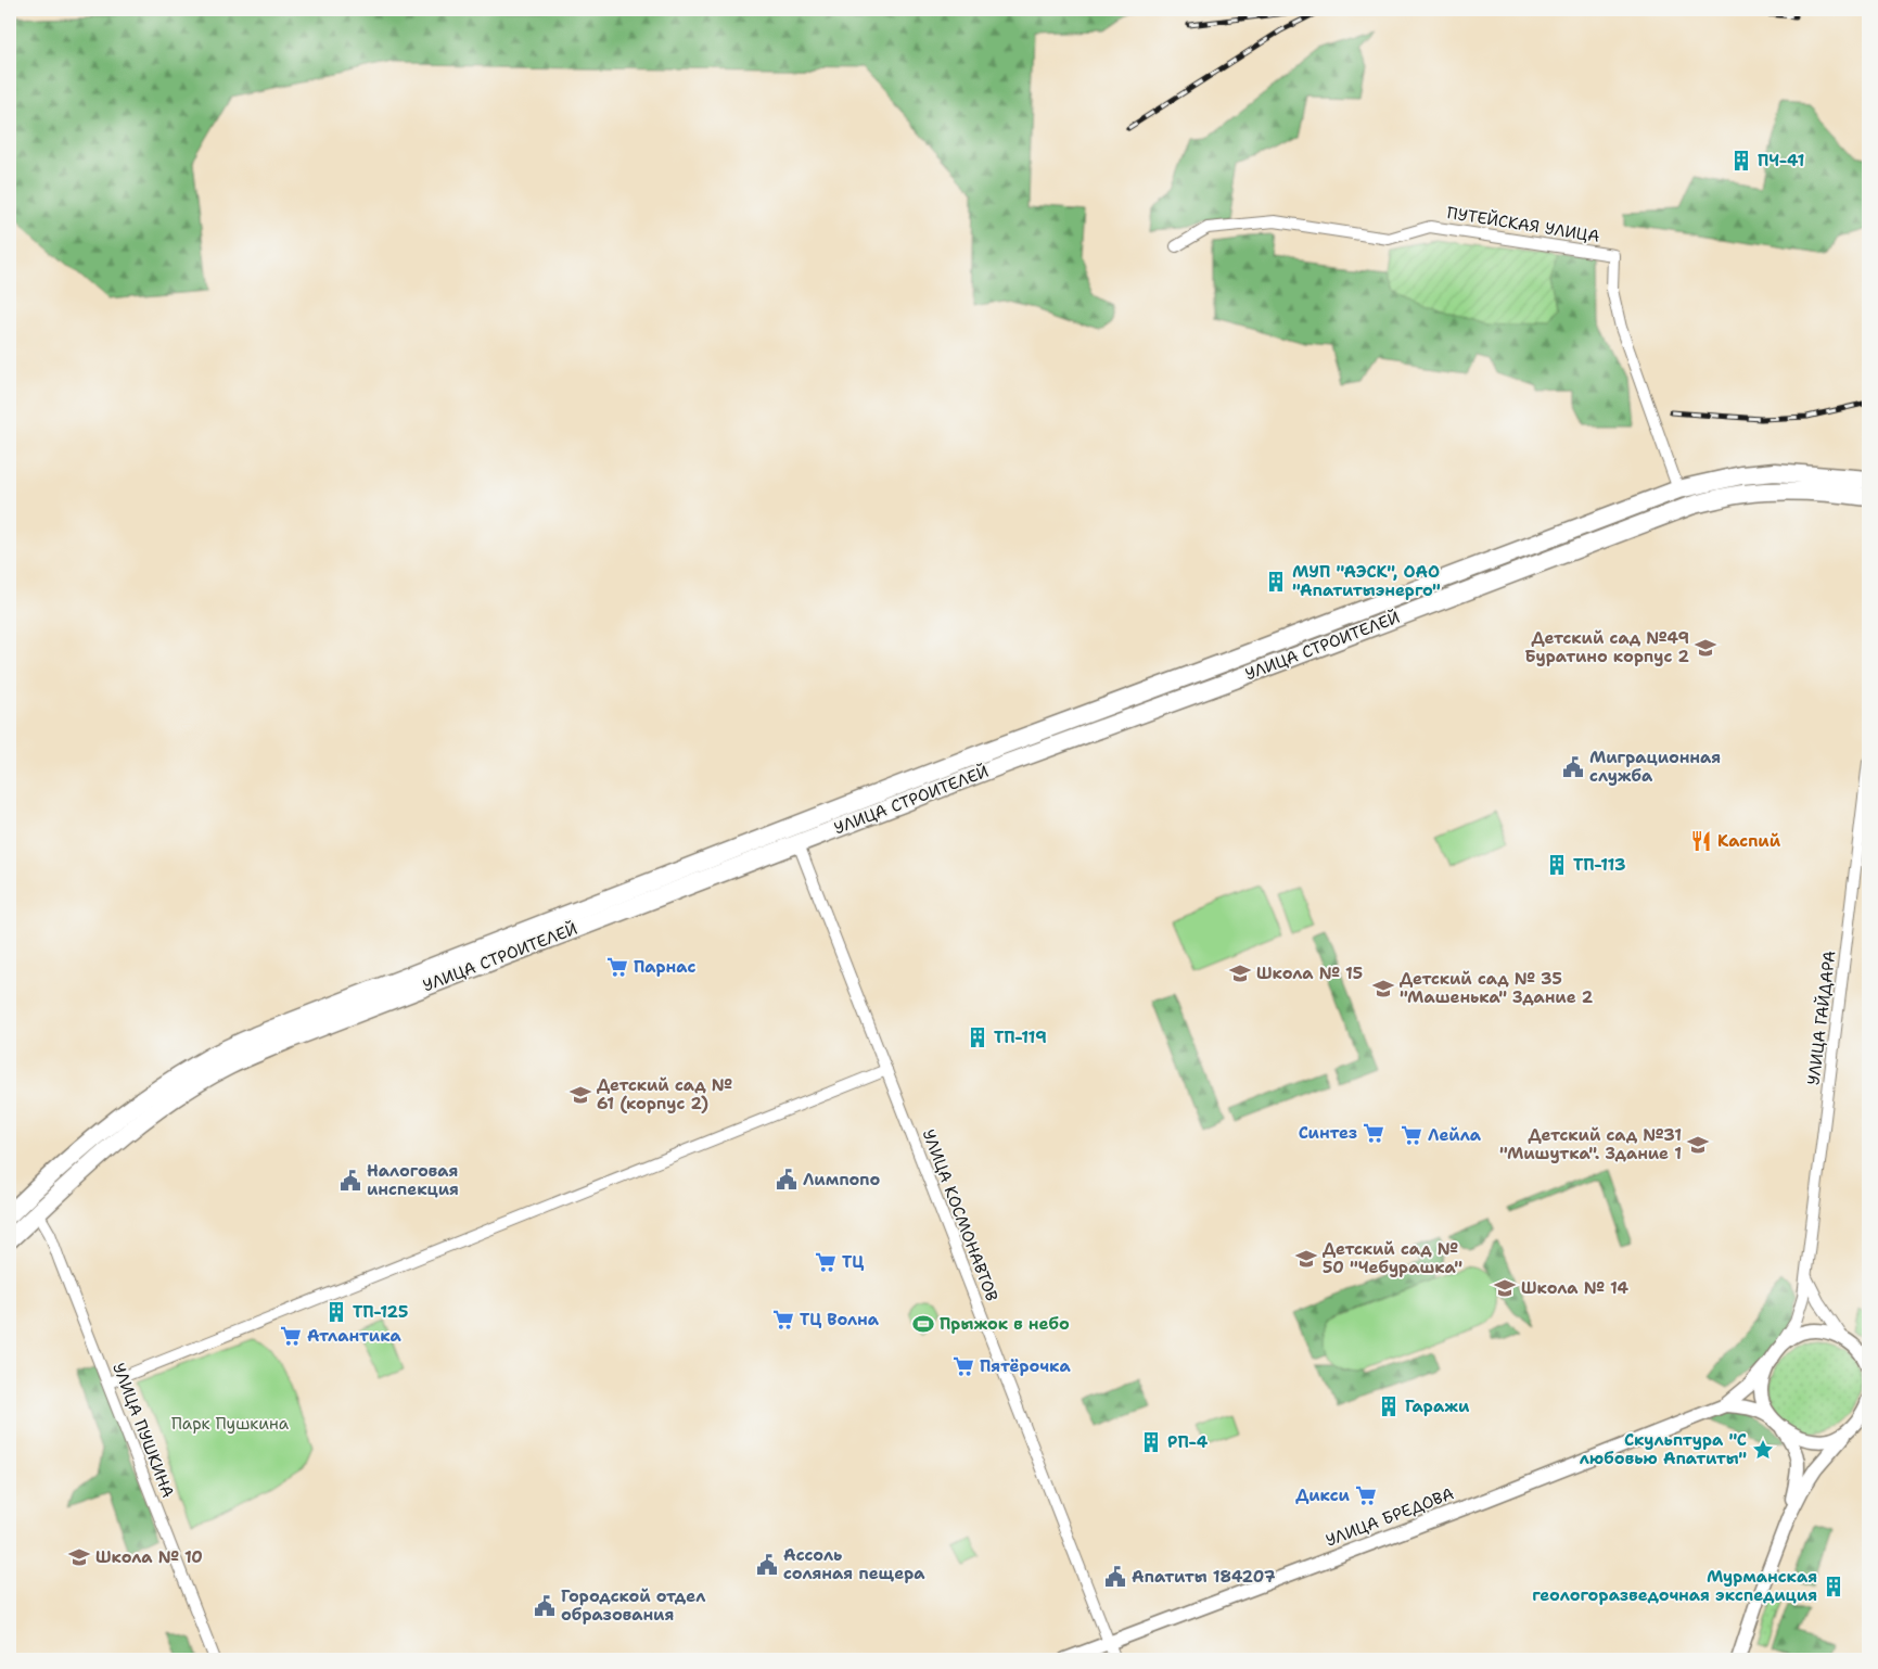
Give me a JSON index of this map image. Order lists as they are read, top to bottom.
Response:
{
  "streets": {
    "main road": ["УЛИЦА СТРОИТЕЛЕЙ"],
    "street": [
      "ПУТЕЙСКАЯ УЛИЦА",
      "УЛИЦА ГАЙДАРА",
      "УЛИЦА КОСМОНАВТОВ",
      "УЛИЦА ПУШКИНА",
      "УЛИЦА БРЕДОВА"
    ]
  },
  "crossings": [
    ["ПУТЕЙСКАЯ УЛИЦА", "УЛИЦА СТРОИТЕЛЕЙ"],
    ["УЛИЦА СТРОИТЕЛЕЙ", "УЛИЦА КОСМОНАВТОВ"],
    ["УЛИЦА СТРОИТЕЛЕЙ", "УЛИЦА ПУШКИНА"],
    ["УЛИЦА КОСМОНАВТОВ", "УЛИЦА БРЕДОВА"]
  ],
  "parks": ["Парк Пушкина"],
  "places": {
    "building": [
      "ПЧ-41",
      "МУП \"АЭСК\", ОАО \"Апатитыэнерго\"",
      "ТП-113",
      "ТП-119",
      "ТП-125",
      "Гаражи",
      "РП-4",
      "Мурманская геологоразведочная экспедиция"
    ],
    "school or university": [
      "Детский сад №49 Буратино корпус 2",
      "Школа № 15",
      "Детский сад № 35 \"Машенька\" Здание 2",
      "Детский сад № 61 (корпус 2)",
      "Детский сад №31 \"Мишутка\". Здание 1",
      "Детский сад № 50 \"Чебурашка\"",
      "Школа № 14",
      "Школа № 10"
    ],
    "public building": [
      "Миграционная служба",
      "Лимпопо",
      "Налоговая инспекция",
      "Ассоль соляная пещера",
      "Апатиты 184207",
      "Городской отдел образования"
    ],
    "restaurant": ["Каспий"],
    "supermarket": [
      "Парнас",
      "Синтез",
      "Лейла",
      "ТЦ",
      "ТЦ Волна",
      "Атлантика",
      "Пятёрочка",
      "Дикси"
    ],
    "sports": ["Прыжок в небо"],
    "place": ["Скульптура \"С любовью Апатиты\""]
  }
}
